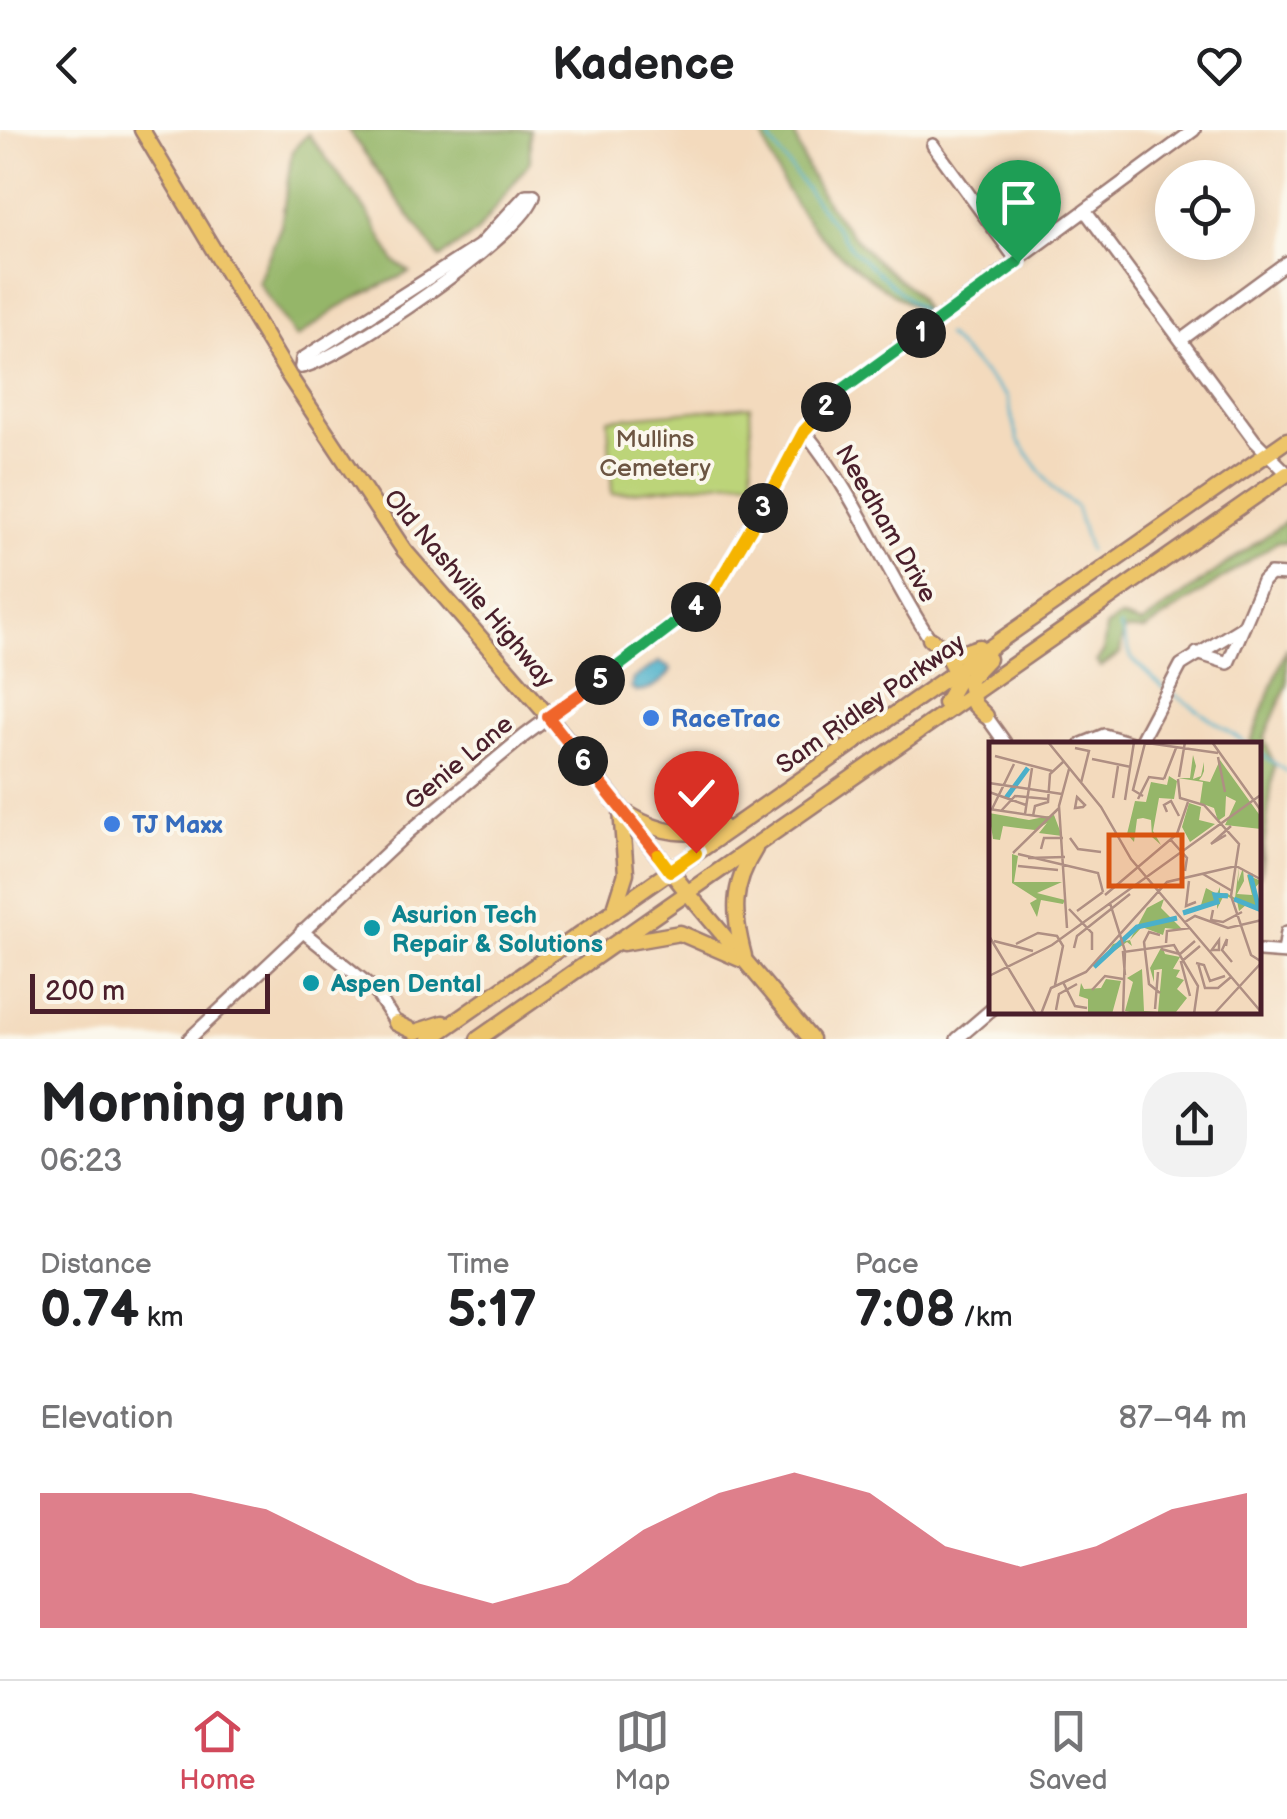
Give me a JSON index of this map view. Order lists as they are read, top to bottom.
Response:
{
  "streets": {
    "main road": ["Old Nashville Highway", "Sam Ridley Parkway"],
    "street": ["Needham Drive", "Genie Lane"]
  },
  "crossings": [
    ["Needham Drive", "Genie Lane"],
    ["Old Nashville Highway", "Sam Ridley Parkway"],
    ["Old Nashville Highway", "Genie Lane"]
  ],
  "parks": ["Mullins Cemetery"],
  "places": [
    "RaceTrac",
    "TJ Maxx",
    "Asurion Tech Repair & Solutions",
    "Aspen Dental"
  ],
  "scale_bar": "200 m",
  "page": {
    "header": "Kadence",
    "pins": [
      "1",
      "2",
      "3",
      "4",
      "5",
      "6"
    ],
    "scale": "200 m",
    "heading": ["Morning run", "06:23"],
    "stats": [
      ["Distance", "0.74 km"],
      ["Time", "5:17"],
      ["Pace", "7:08 /km"]
    ],
    "chart": ["Elevation", "87–94 m"],
    "tabs": ["Home", "Map", "Saved"]
  }
}
